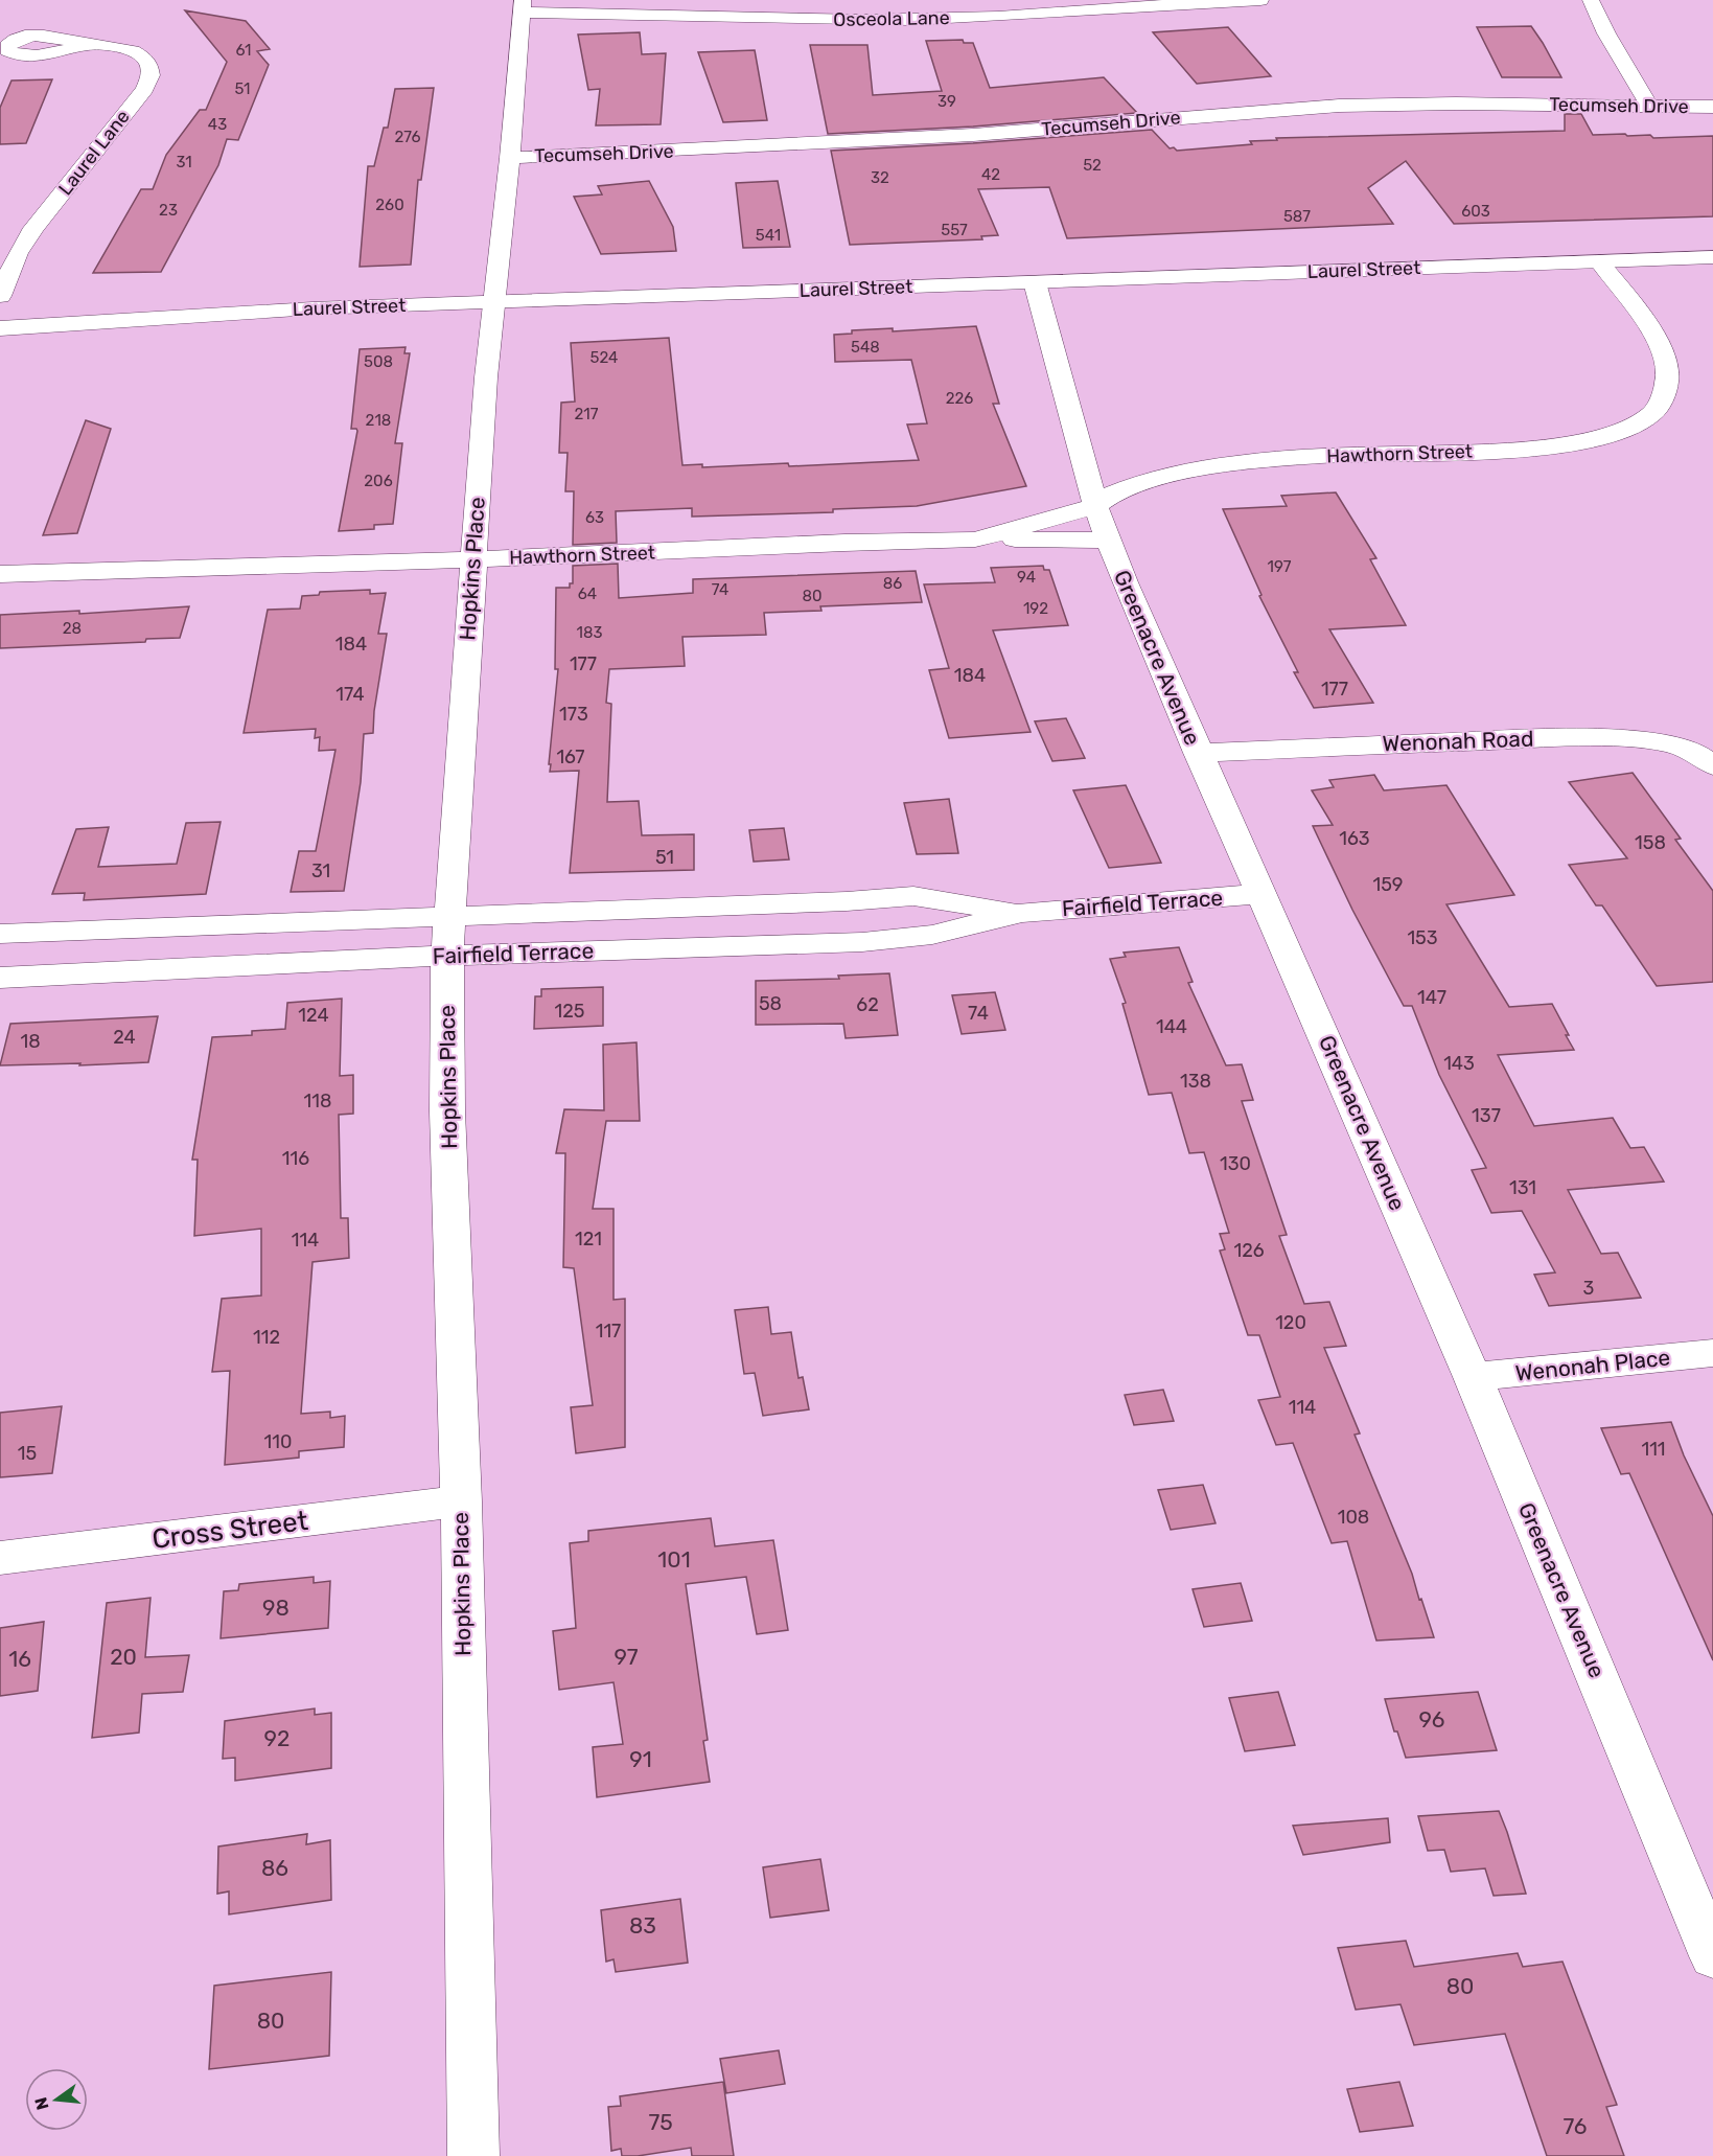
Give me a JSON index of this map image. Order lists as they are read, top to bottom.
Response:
{
  "streets": {
    "street": [
      "Osceola Lane",
      "Tecumseh Drive",
      "Laurel Lane",
      "Laurel Street",
      "Hawthorn Street",
      "Hopkins Place",
      "Greenacre Avenue",
      "Wenonah Road",
      "Fairfield Terrace",
      "Wenonah Place",
      "Cross Street"
    ]
  },
  "crossings": [
    ["Osceola Lane", "Hopkins Place"],
    ["Tecumseh Drive", "Hopkins Place"],
    ["Laurel Street", "Hawthorn Street"],
    ["Laurel Street", "Hopkins Place"],
    ["Laurel Street", "Greenacre Avenue"],
    ["Hawthorn Street", "Hopkins Place"],
    ["Hawthorn Street", "Greenacre Avenue"],
    ["Hopkins Place", "Fairfield Terrace"],
    ["Hopkins Place", "Cross Street"],
    ["Greenacre Avenue", "Wenonah Road"],
    ["Greenacre Avenue", "Fairfield Terrace"],
    ["Greenacre Avenue", "Wenonah Place"]
  ],
  "house_numbers": [
    "61",
    "51",
    "39",
    "43",
    "276",
    "31",
    "52",
    "42",
    "32",
    "260",
    "23",
    "603",
    "587",
    "557",
    "541",
    "548",
    "524",
    "508",
    "226",
    "217",
    "218",
    "206",
    "63",
    "197",
    "94",
    "86",
    "74",
    "64",
    "80",
    "192",
    "28",
    "183",
    "184",
    "177",
    "184",
    "177",
    "174",
    "173",
    "167",
    "163",
    "158",
    "51",
    "31",
    "159",
    "153",
    "147",
    "58",
    "62",
    "125",
    "74",
    "124",
    "144",
    "24",
    "18",
    "143",
    "138",
    "118",
    "137",
    "116",
    "130",
    "131",
    "121",
    "114",
    "126",
    "3",
    "120",
    "117",
    "112",
    "114",
    "110",
    "111",
    "15",
    "108",
    "101",
    "98",
    "20",
    "97",
    "16",
    "96",
    "92",
    "91",
    "86",
    "83",
    "80",
    "80",
    "75",
    "76"
  ],
  "north": "left"
}
